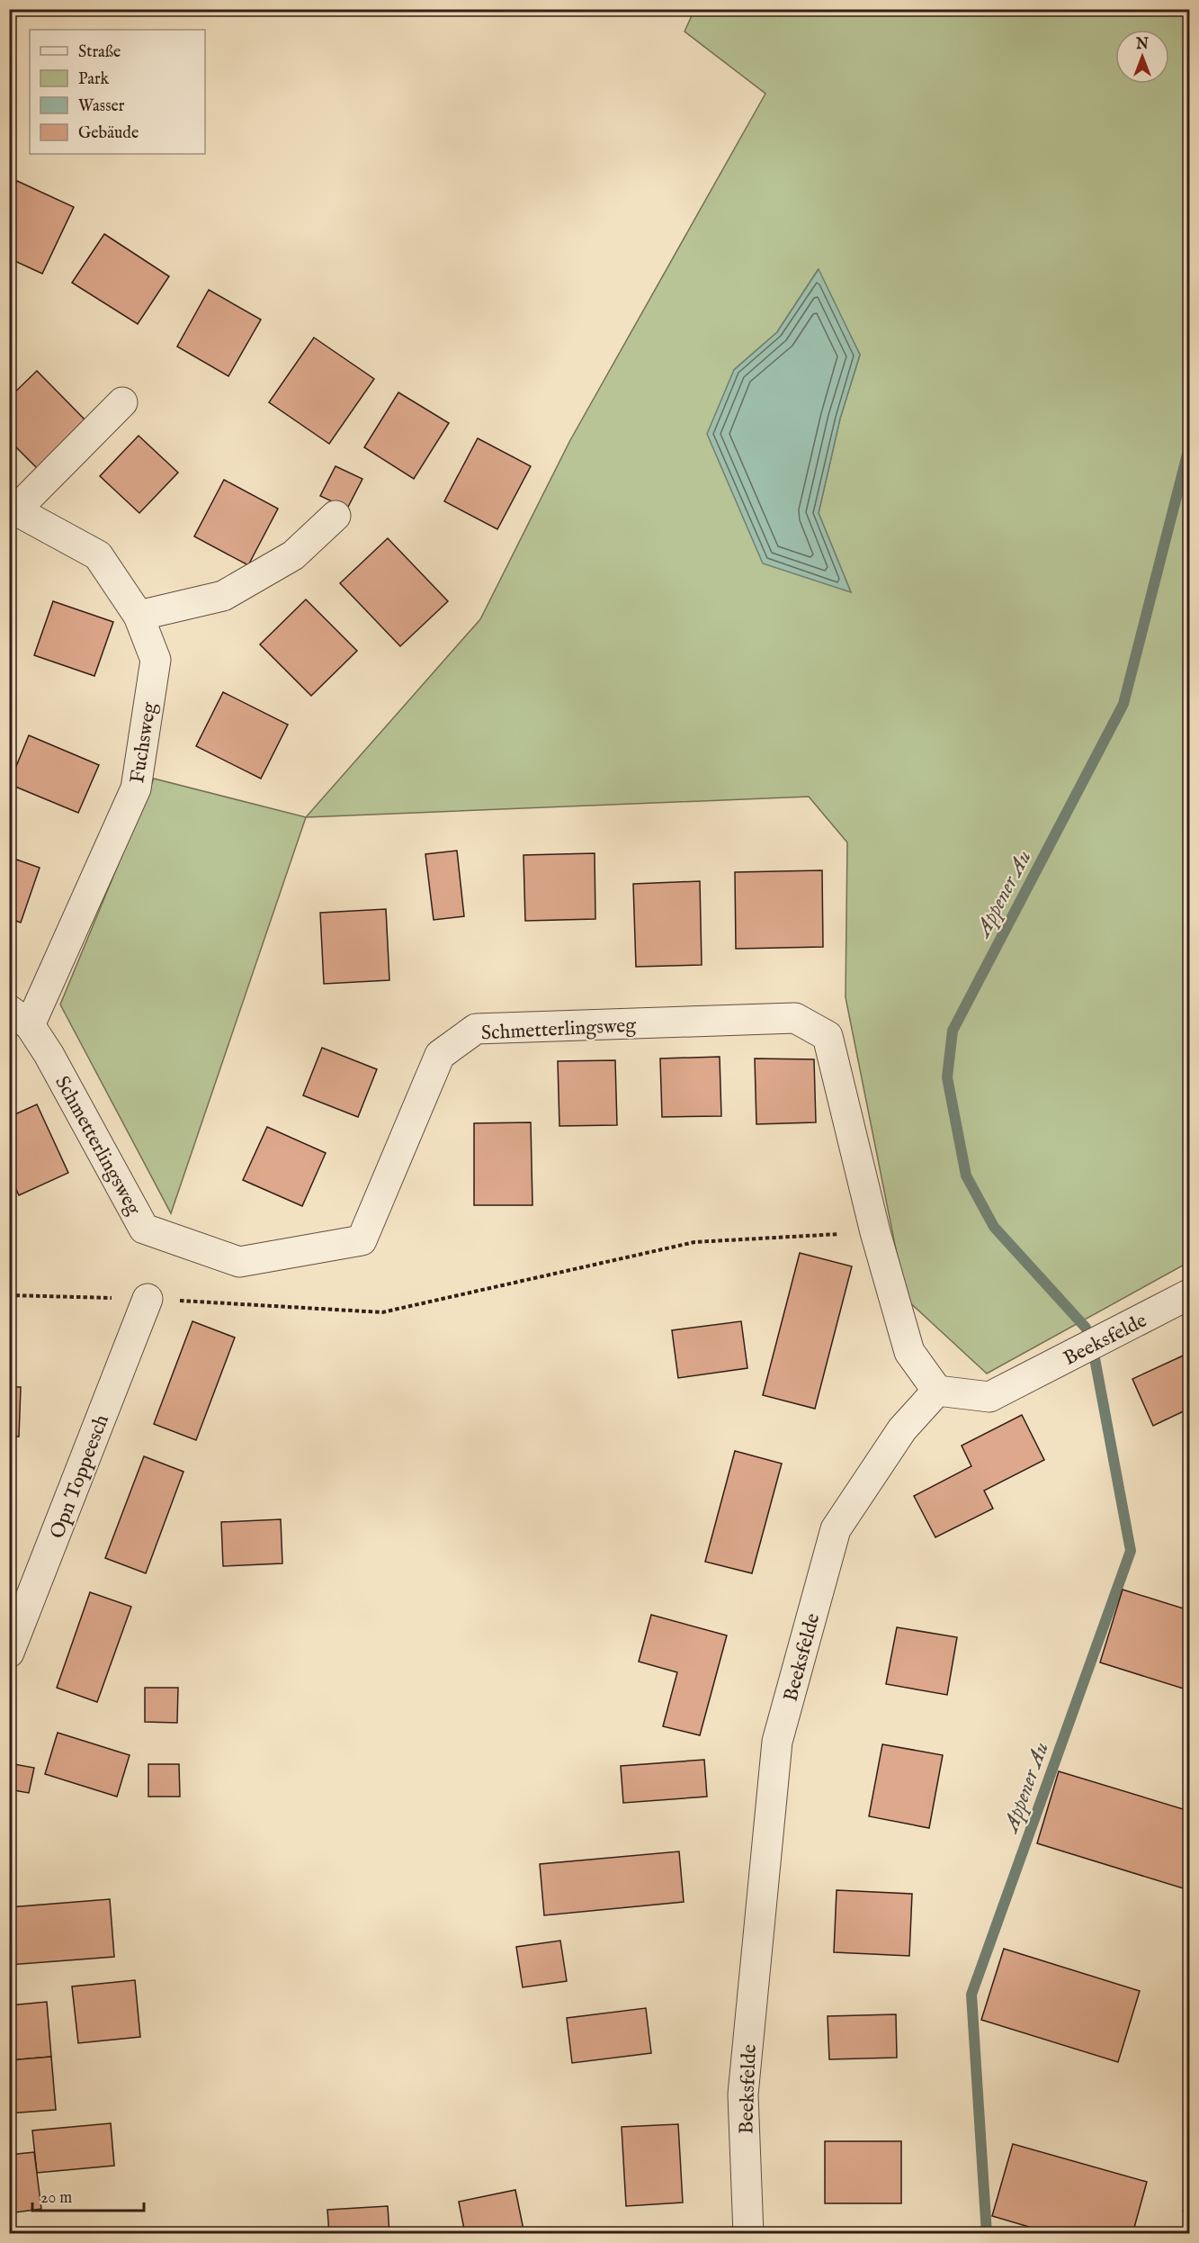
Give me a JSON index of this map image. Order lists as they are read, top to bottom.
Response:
{
  "streets": {
    "street": [
      "Fuchsweg",
      "Schmetterlingsweg",
      "Beeksfelde",
      "Opn Toppeesch"
    ]
  },
  "crossings": [
    ["Fuchsweg", "Schmetterlingsweg"],
    ["Schmetterlingsweg", "Beeksfelde"]
  ],
  "water": ["Appener Au"],
  "legend": [
    "Straße",
    "Park",
    "Wasser",
    "Gebäude"
  ],
  "scale_bar": "20 m",
  "north": "top"
}
